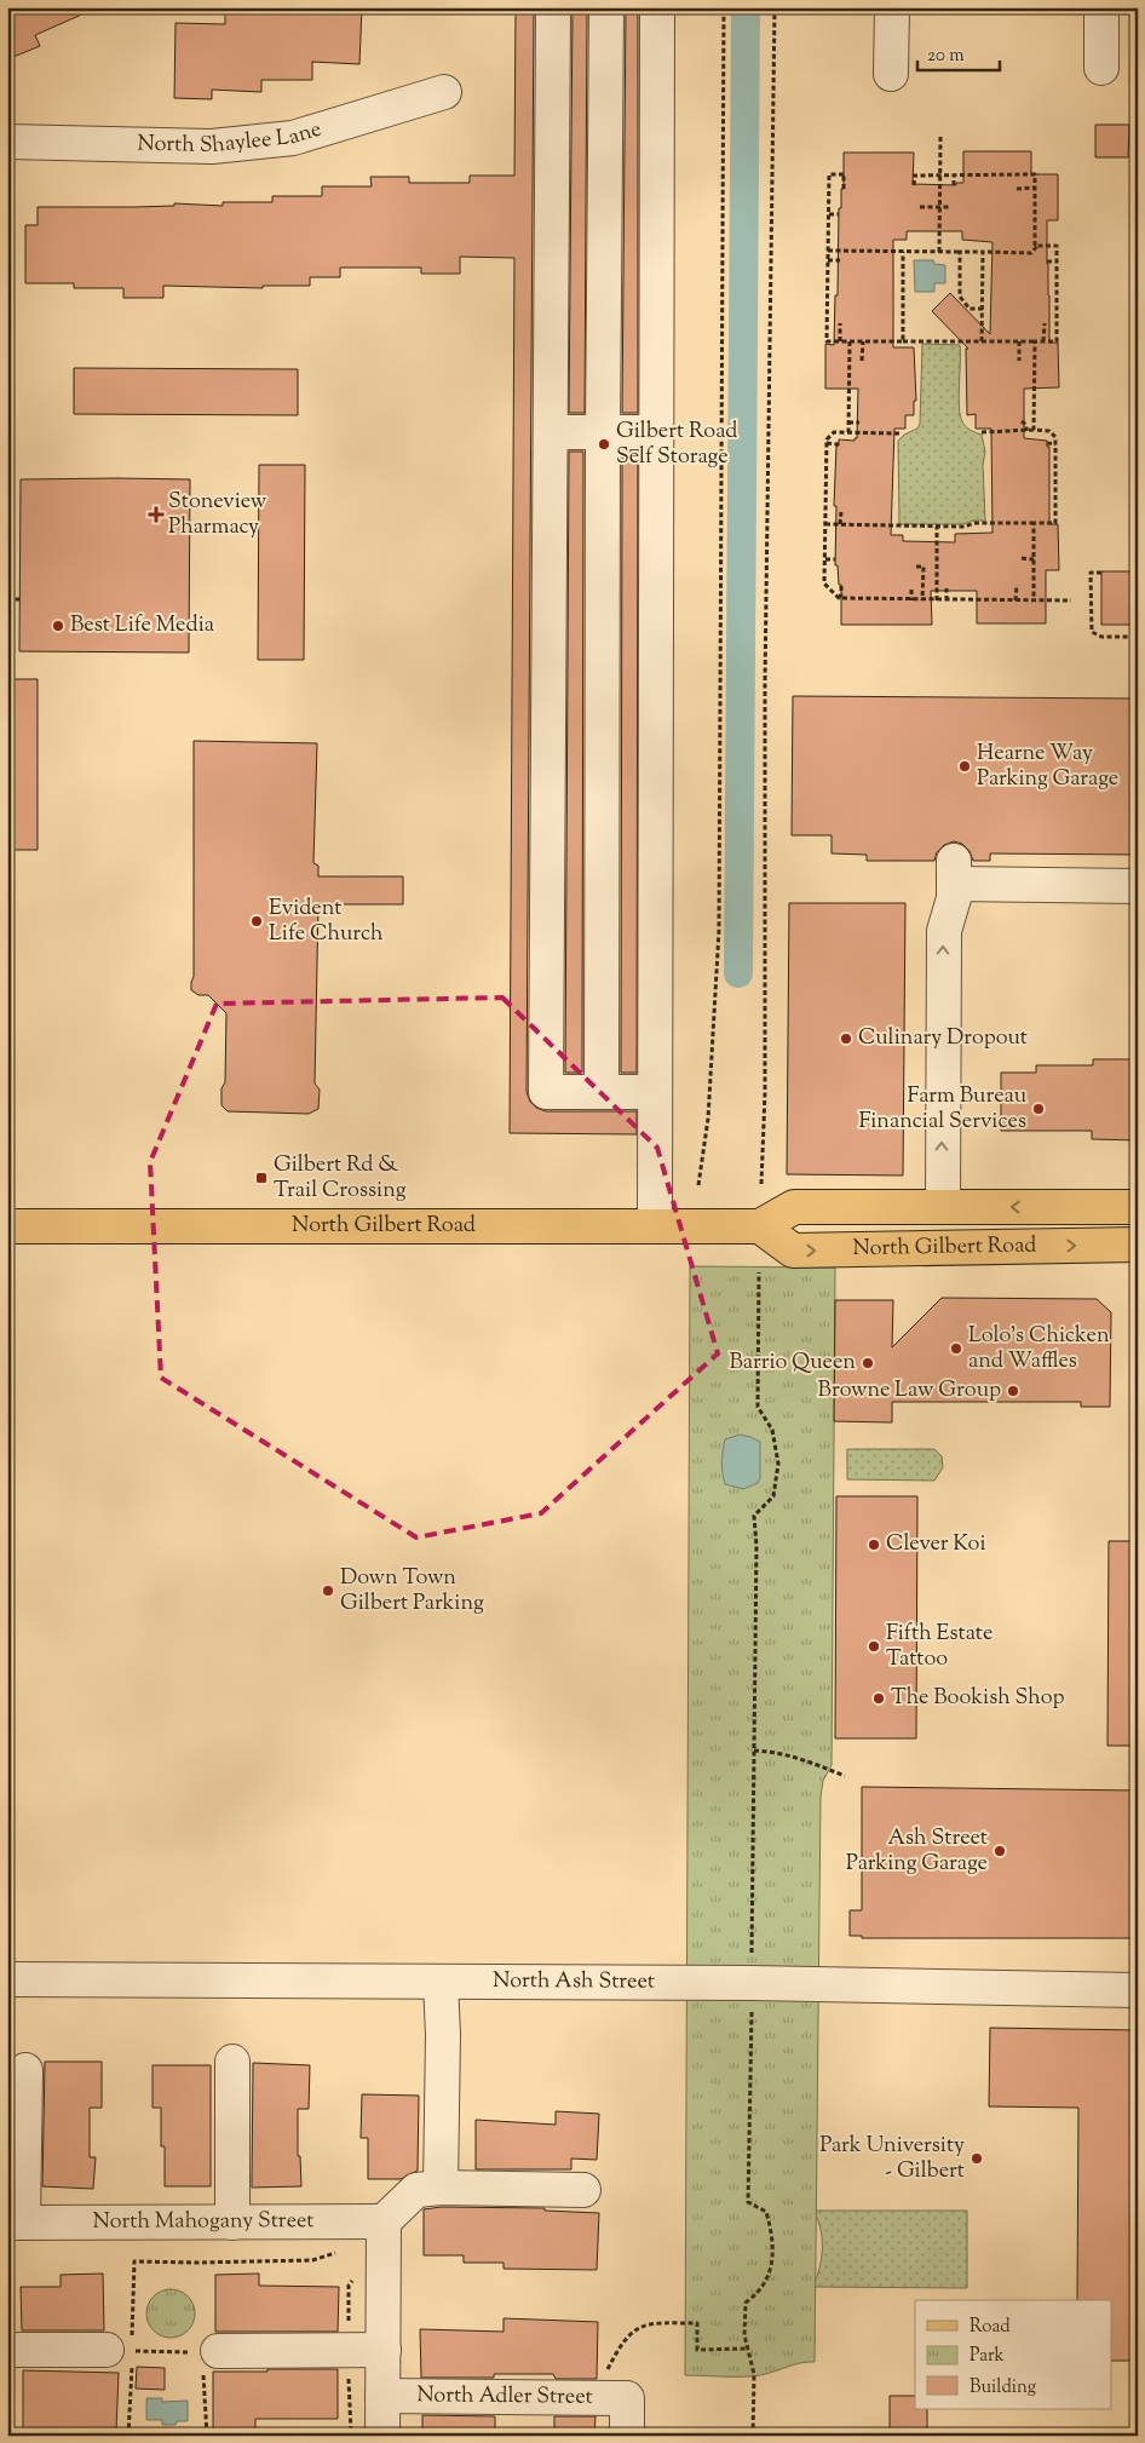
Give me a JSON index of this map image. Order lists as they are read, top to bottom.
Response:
{
  "streets": {
    "main road": ["North Gilbert Road"],
    "street": [
      "North Shaylee Lane",
      "North Ash Street",
      "North Mahogany Street",
      "North Adler Street"
    ]
  },
  "places": {
    "other": [
      "Gilbert Road Self Storage",
      "Best Life Media",
      "Hearne Way Parking Garage",
      "Evident Life Church",
      "Culinary Dropout",
      "Farm Bureau Financial Services",
      "Lolo's Chicken and Waffles",
      "Barrio Queen",
      "Browne Law Group",
      "Clever Koi",
      "Down Town Gilbert Parking",
      "Fifth Estate Tattoo",
      "The Bookish Shop",
      "Ash Street Parking Garage",
      "Park University - Gilbert"
    ],
    "health": ["Stoneview Pharmacy"],
    "transit": ["Gilbert Rd & Trail Crossing"]
  },
  "legend": ["Road", "Park", "Building"],
  "scale_bar": "20 m"
}
